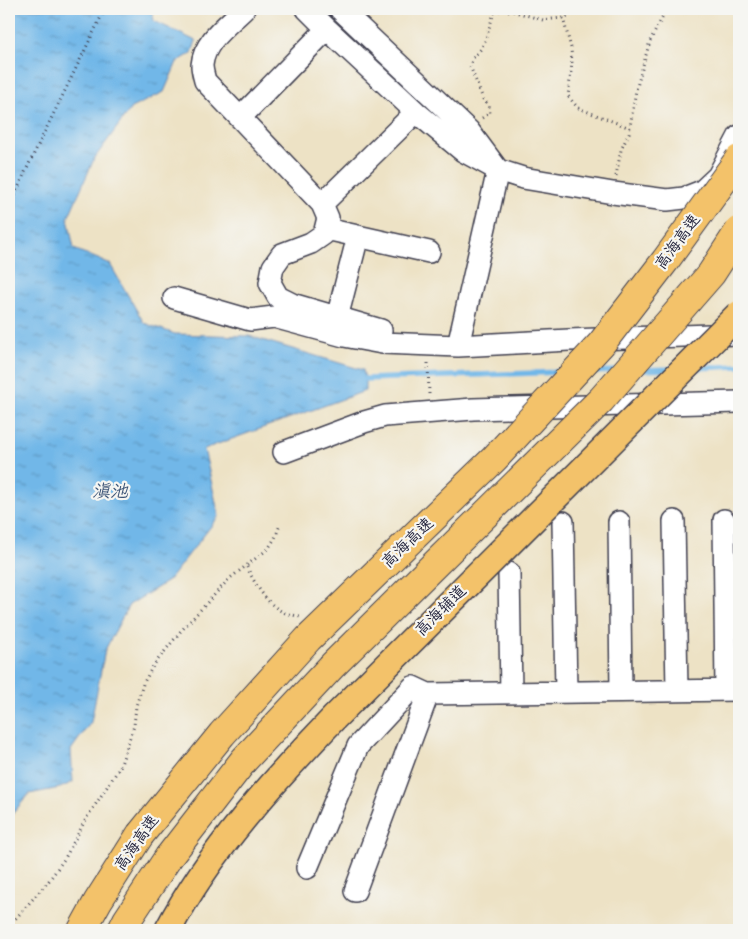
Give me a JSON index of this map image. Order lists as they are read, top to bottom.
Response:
{
  "streets": {
    "highway": ["高海高速"],
    "main road": ["高海辅道"]
  },
  "water": ["滇池"]
}
